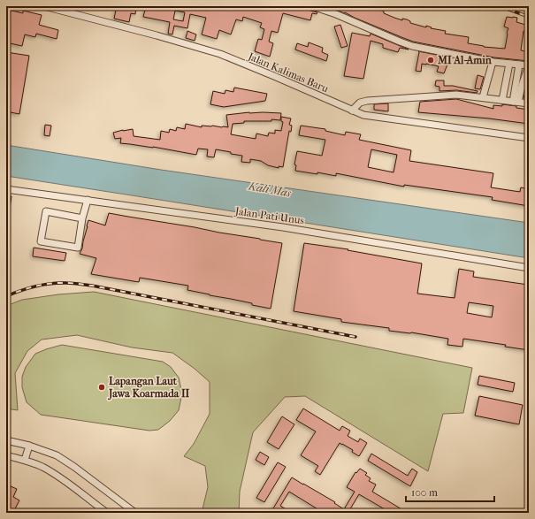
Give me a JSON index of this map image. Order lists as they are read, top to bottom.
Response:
{
  "streets": {
    "street": ["Jalan Kalimas Baru", "Jalan Pati Unus"]
  },
  "water": ["Kali Mas"],
  "places": ["MI Al-Amin", "Lapangan Laut Jawa Koarmada II"],
  "scale_bar": "100 m"
}
